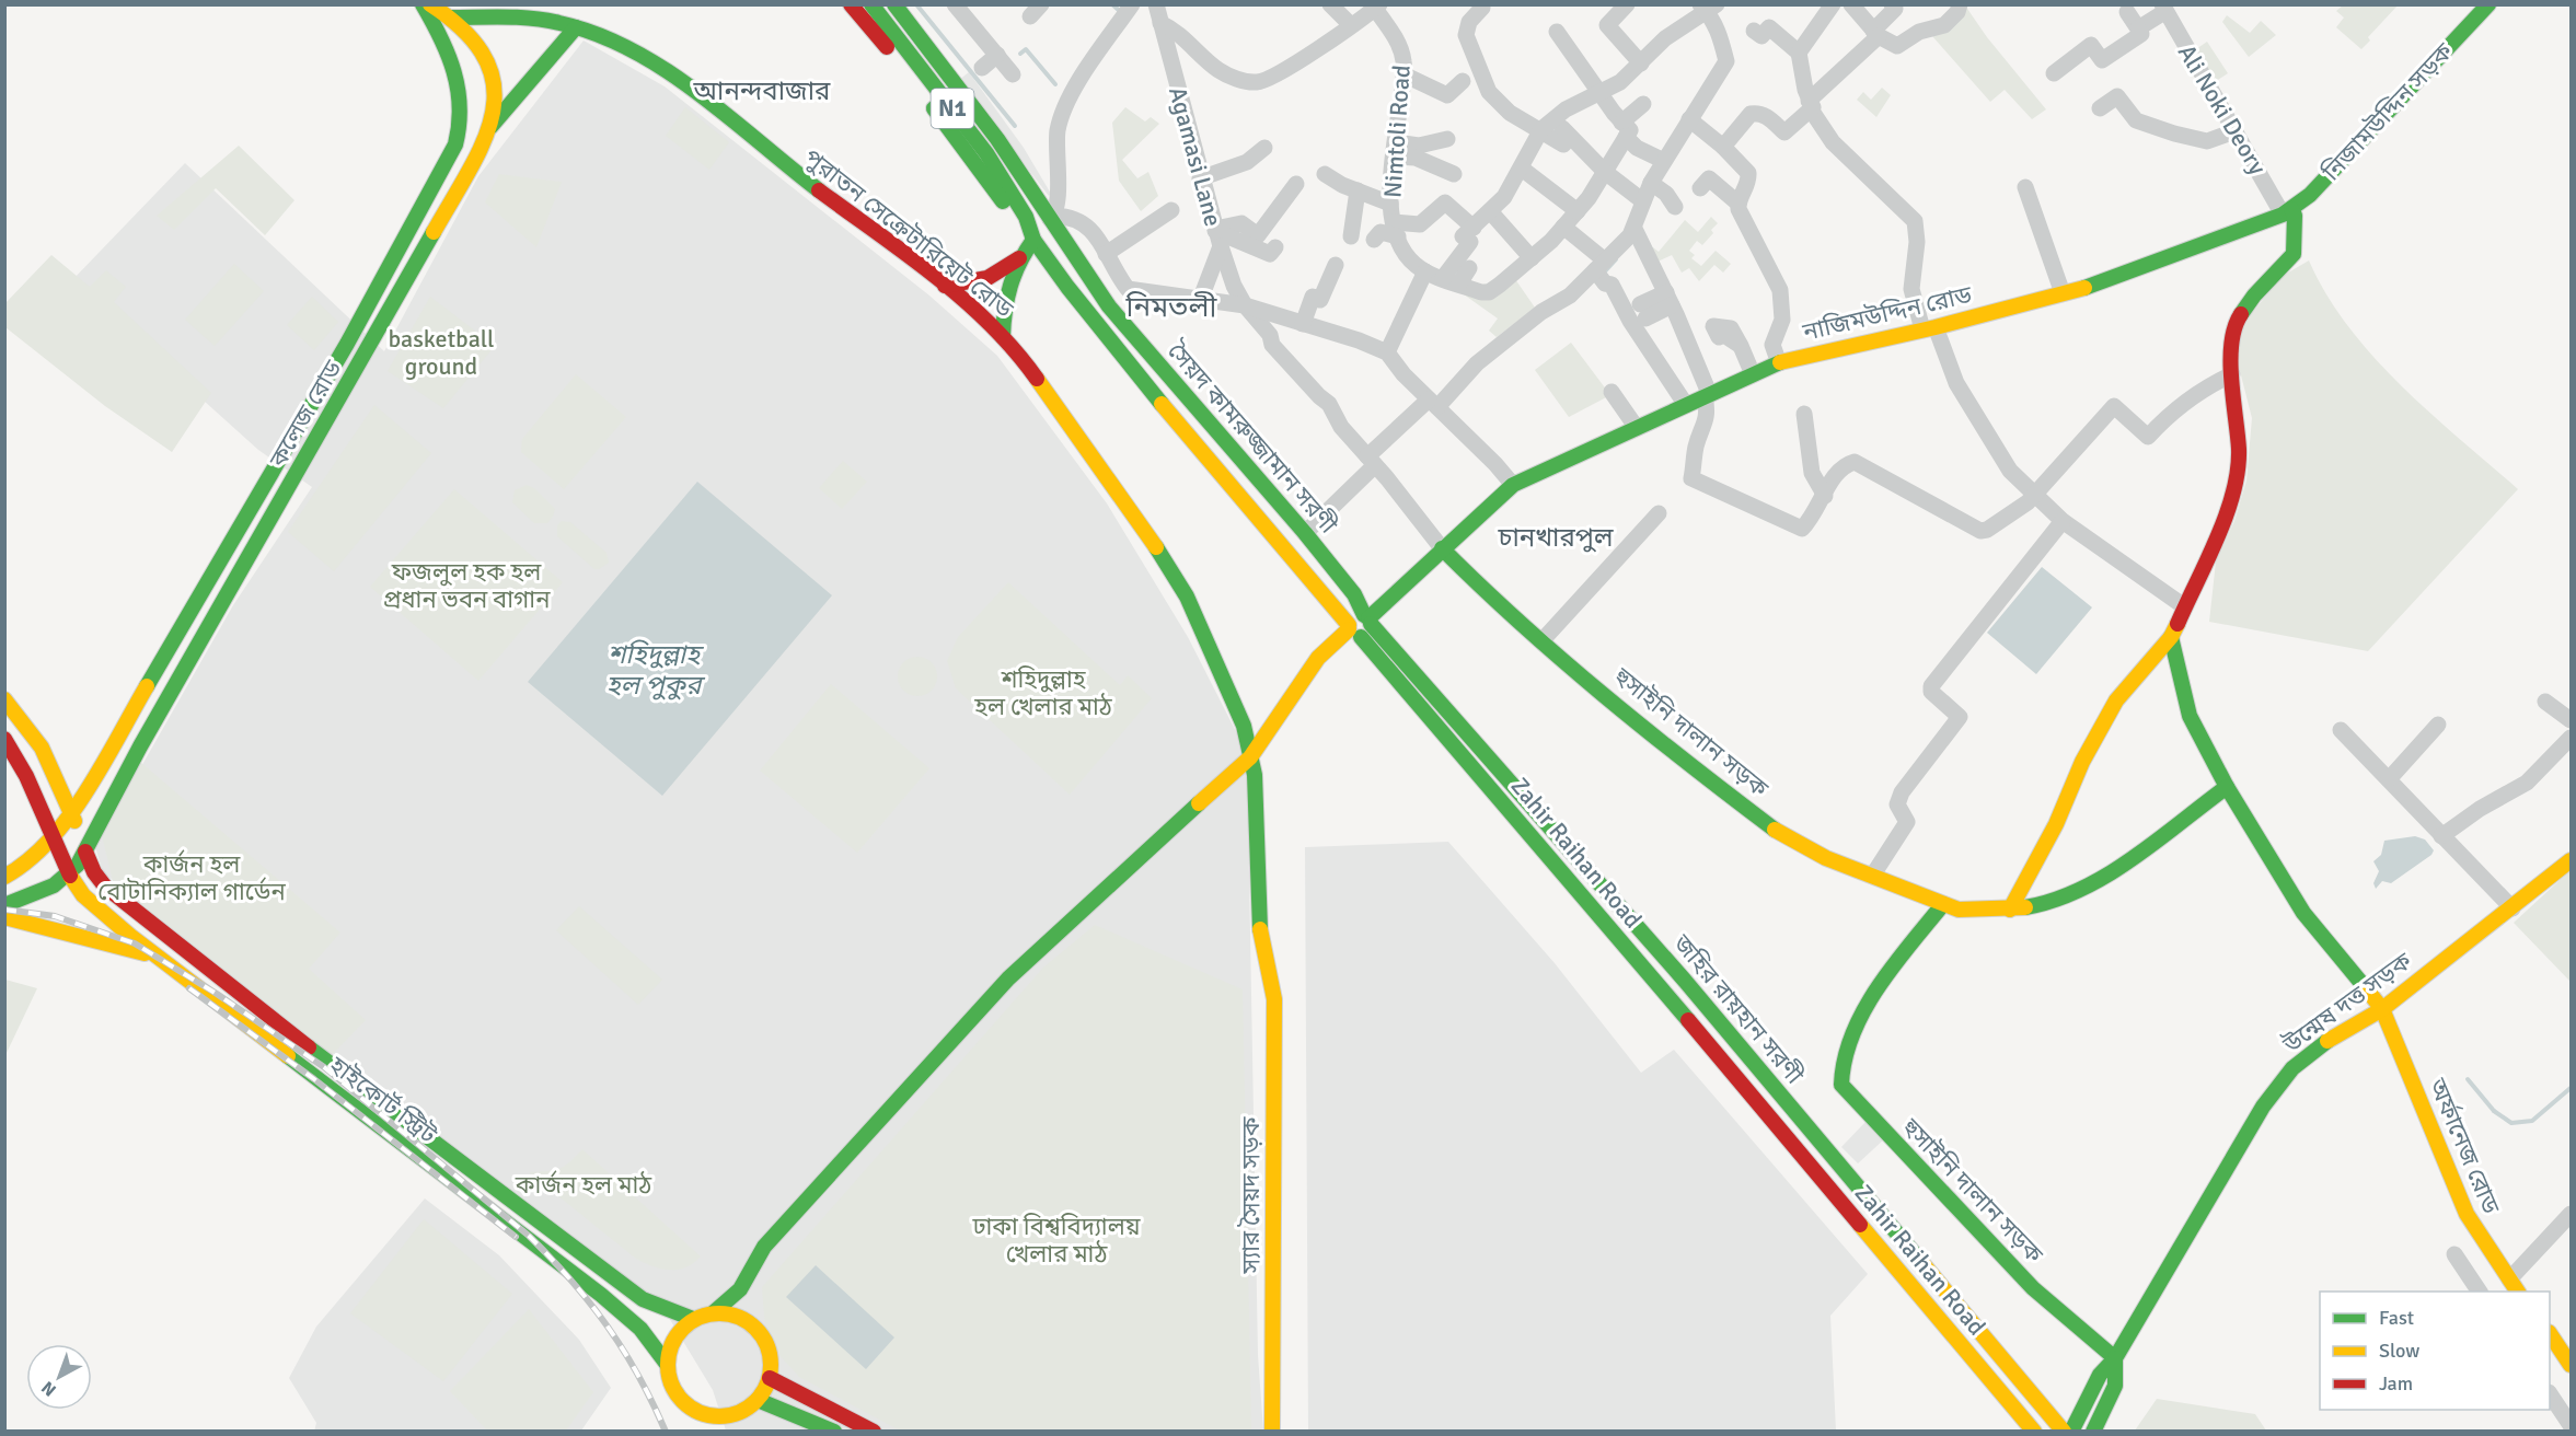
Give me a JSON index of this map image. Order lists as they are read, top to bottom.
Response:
{
  "streets": {
    "main road": [
      "N1",
      "নিজামউদ্দিন সড়ক",
      "পুরাতন সেক্রেটারিয়েট রোড",
      "নাজিমউদ্দিন রোড",
      "কলেজ রোড",
      "সৈয়দ কামরুজ্জামান সরণী",
      "হুসাইনি দালান সড়ক",
      "Zahir Raihan Road",
      "উন্মেষ দত্ত সড়ক",
      "জহির রায়হান সরণী",
      "হাইকোর্ট স্ট্রিট",
      "অর্ফানেজ রোড",
      "স্যার সৈয়দ সড়ক"
    ],
    "street": ["Ali Noki Deory", "Nimtoli Road", "Agamasi Lane"]
  },
  "crossings": [
    ["N1", "সৈয়দ কামরুজ্জামান সরণী"],
    ["Ali Noki Deory", "নিজামউদ্দিন সড়ক"],
    ["Ali Noki Deory", "নাজিমউদ্দিন রোড"],
    ["নিজামউদ্দিন সড়ক", "নাজিমউদ্দিন রোড"],
    ["Agamasi Lane", "নাজিমউদ্দিন রোড"],
    ["Agamasi Lane", "হুসাইনি দালান সড়ক"],
    ["পুরাতন সেক্রেটারিয়েট রোড", "কলেজ রোড"],
    ["পুরাতন সেক্রেটারিয়েট রোড", "স্যার সৈয়দ সড়ক"],
    ["নাজিমউদ্দিন রোড", "সৈয়দ কামরুজ্জামান সরণী"],
    ["নাজিমউদ্দিন রোড", "হুসাইনি দালান সড়ক"],
    ["নাজিমউদ্দিন রোড", "Zahir Raihan Road"],
    ["নাজিমউদ্দিন রোড", "জহির রায়হান সরণী"],
    ["নাজিমউদ্দিন রোড", "স্যার সৈয়দ সড়ক"],
    ["কলেজ রোড", "হাইকোর্ট স্ট্রিট"],
    ["সৈয়দ কামরুজ্জামান সরণী", "Zahir Raihan Road"],
    ["সৈয়দ কামরুজ্জামান সরণী", "জহির রায়হান সরণী"],
    ["হুসাইনি দালান সড়ক", "উন্মেষ দত্ত সড়ক"],
    ["হুসাইনি দালান সড়ক", "অর্ফানেজ রোড"],
    ["Zahir Raihan Road", "জহির রায়হান সরণী"],
    ["উন্মেষ দত্ত সড়ক", "অর্ফানেজ রোড"]
  ],
  "districts": ["আনন্দবাজার", "নিমতলী", "চানখারপুল"],
  "water": ["শহিদুল্লাহ হল পুকুর"],
  "parks": [
    "basketball ground",
    "ফজলুল হক হল প্রধান ভবন বাগান",
    "শহিদুল্লাহ হল খেলার মাঠ",
    "কার্জন হল বোটানিক্যাল গার্ডেন",
    "কার্জন হল মাঠ",
    "ঢাকা বিশ্ববিদ্যালয় খেলার মাঠ"
  ],
  "legend": ["Fast", "Slow", "Jam"],
  "north": "bottom left"
}
